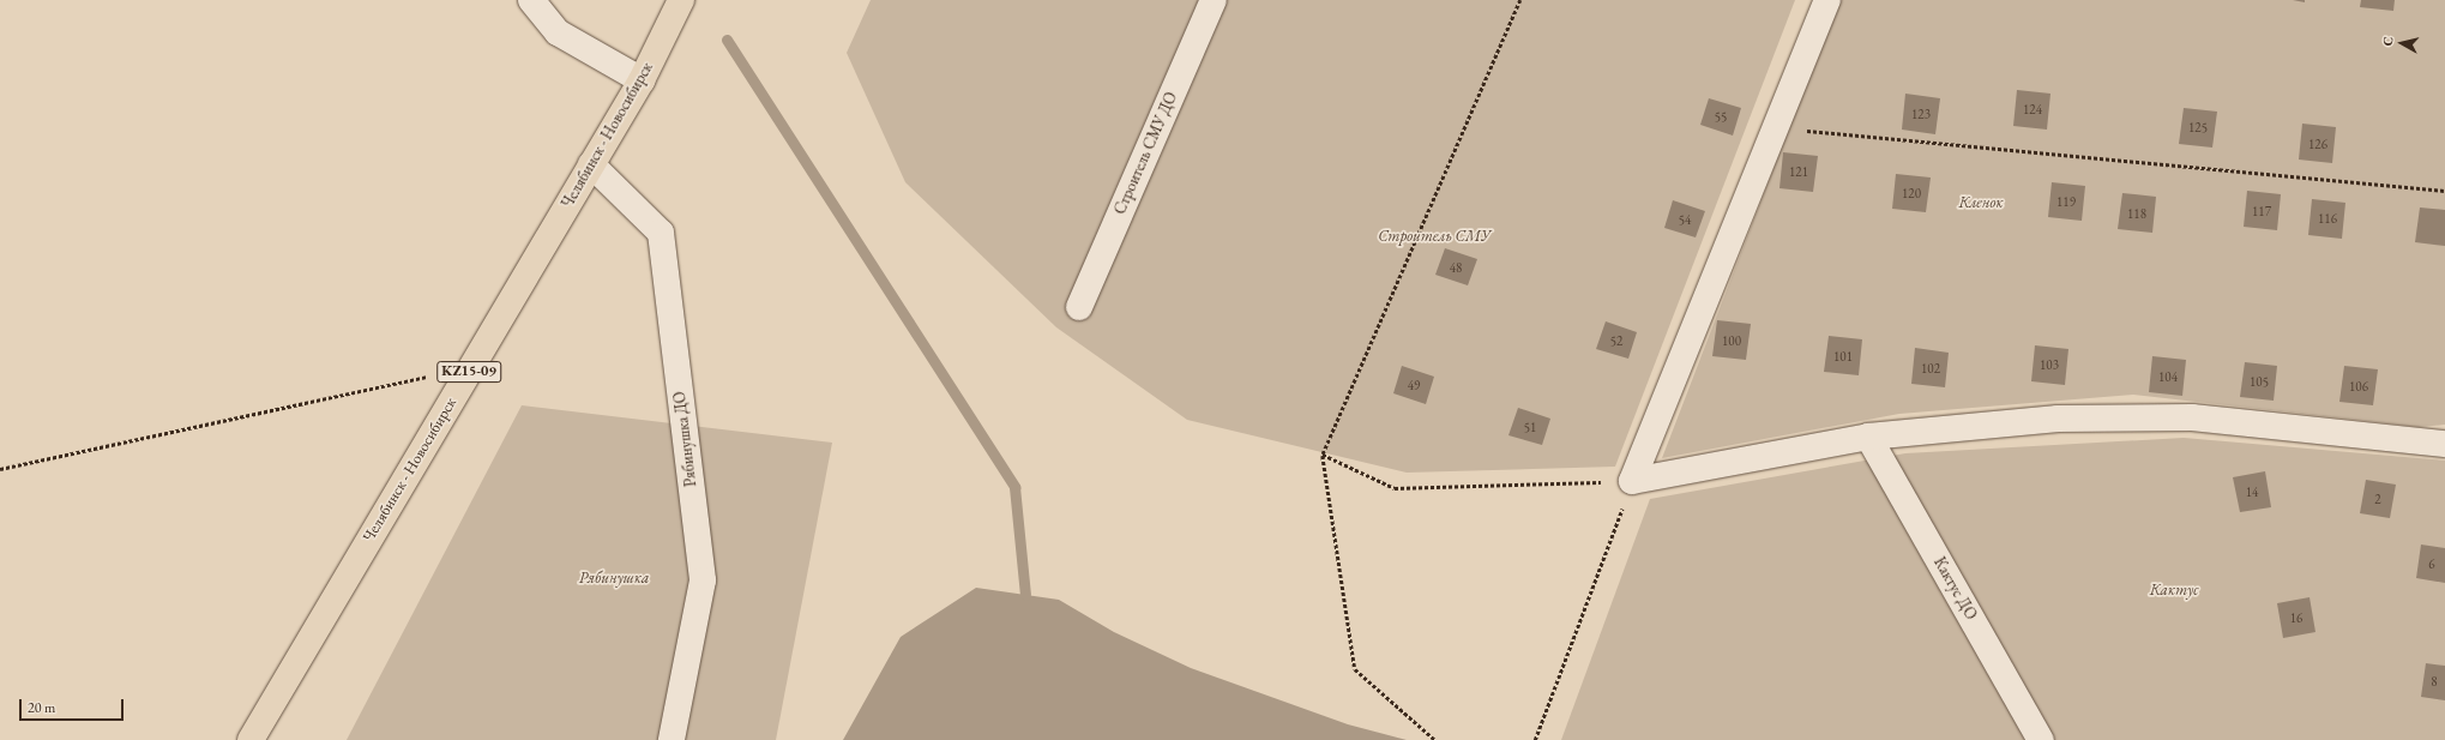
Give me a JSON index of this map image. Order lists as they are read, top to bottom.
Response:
{
  "streets": {
    "highway": ["Челябинск - Новосибирск", "KZ15-09"],
    "street": ["Строитель СМУ ДО", "Рябинушка ДО", "Кактус ДО"]
  },
  "crossings": [
    ["Челябинск - Новосибирск", "Рябинушка ДО"]
  ],
  "parks": [
    "Кленок",
    "Строитель СМУ",
    "Рябинушка",
    "Кактус"
  ],
  "house_numbers": [
    "124",
    "123",
    "55",
    "125",
    "126",
    "121",
    "120",
    "119",
    "117",
    "118",
    "116",
    "54",
    "48",
    "52",
    "100",
    "101",
    "103",
    "102",
    "104",
    "105",
    "49",
    "106",
    "51",
    "14",
    "2",
    "6",
    "16",
    "8"
  ],
  "scale_bar": "20 m",
  "north": "left"
}
